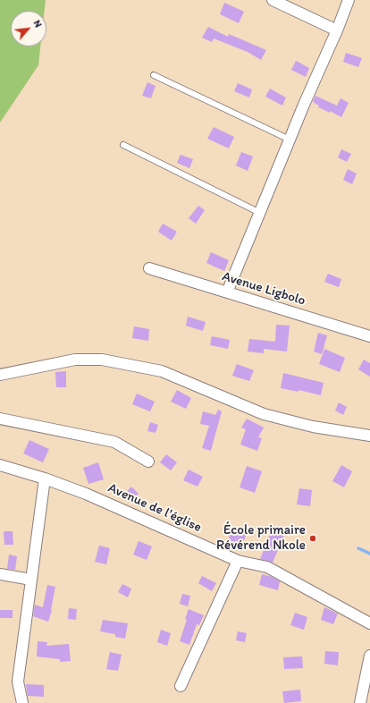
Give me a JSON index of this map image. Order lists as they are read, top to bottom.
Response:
{
  "streets": {
    "street": ["Avenue Ligbolo", "Avenue de l'église"]
  },
  "places": ["École primaire Révérend Nkole"],
  "north": "top right"
}
